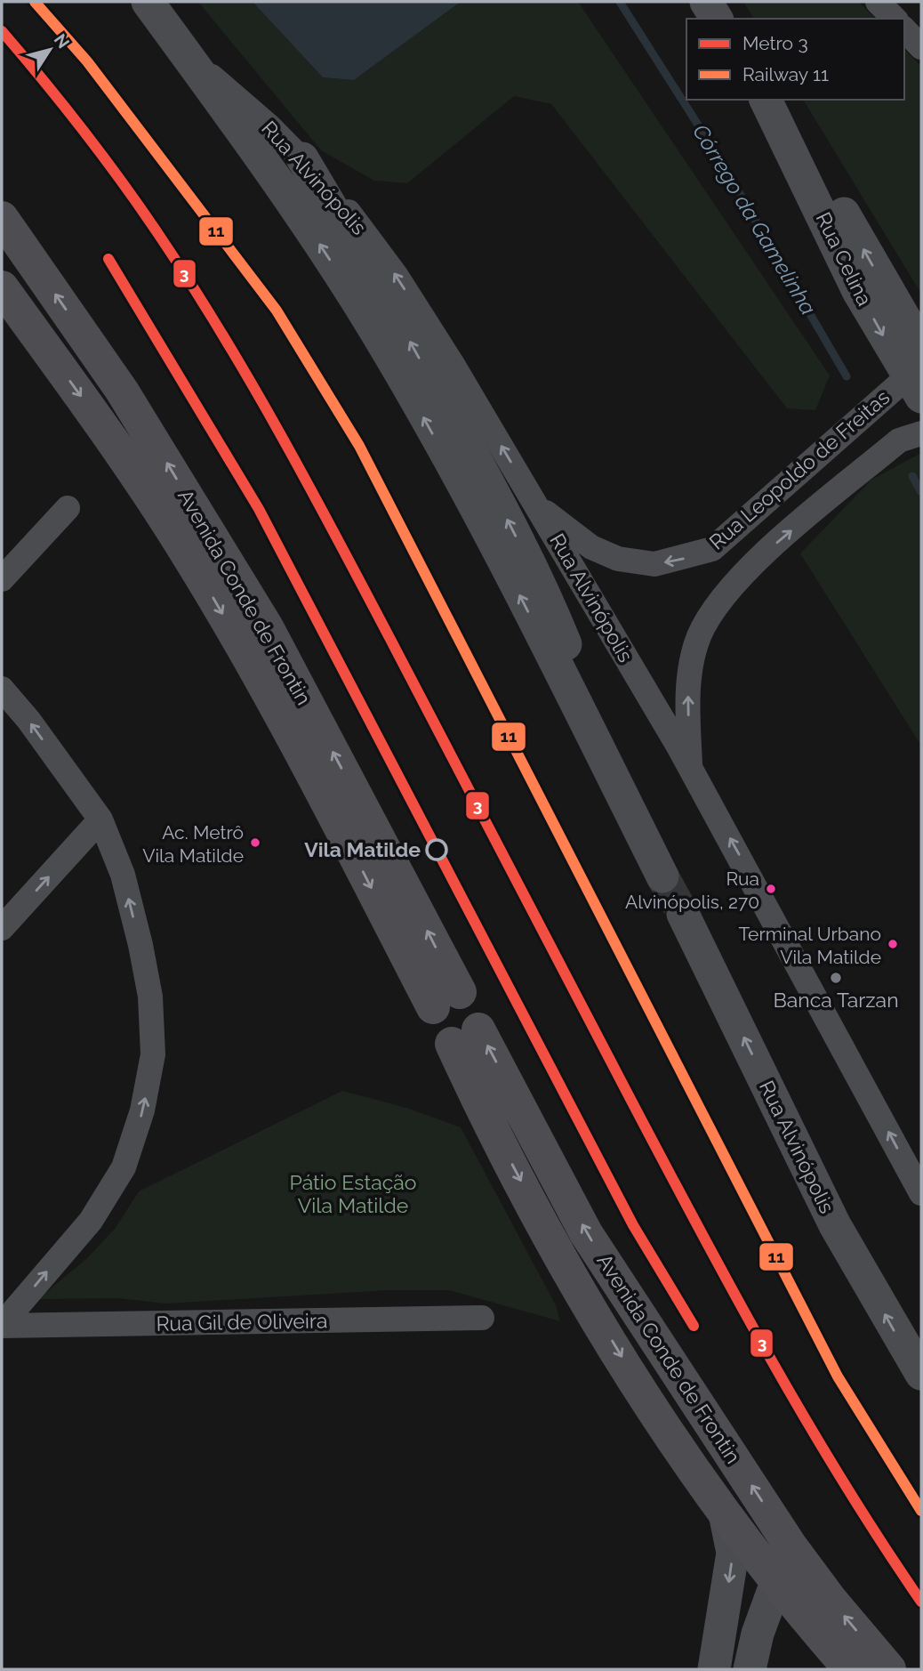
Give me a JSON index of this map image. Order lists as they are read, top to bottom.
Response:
{
  "streets": {
    "highway": ["Avenida Conde de Frontin"],
    "street": [
      "Rua Alvinópolis",
      "Rua Celina",
      "Rua Leopoldo de Freitas",
      "Rua Gil de Oliveira"
    ]
  },
  "crossings": [
    ["Rua Alvinópolis", "Rua Leopoldo de Freitas"],
    ["Rua Celina", "Rua Leopoldo de Freitas"]
  ],
  "water": ["Córrego da Gamelinha"],
  "parks": ["Pátio Estação Vila Matilde"],
  "places": [
    "Ac. Metrô Vila Matilde",
    "Vila Matilde",
    "Rua Alvinópolis, 270",
    "Terminal Urbano Vila Matilde",
    "Banca Tarzan"
  ],
  "lines": ["rail line 11", "metro line 3"],
  "legend": ["Metro 3", "Railway 11"],
  "north": "top right"
}
